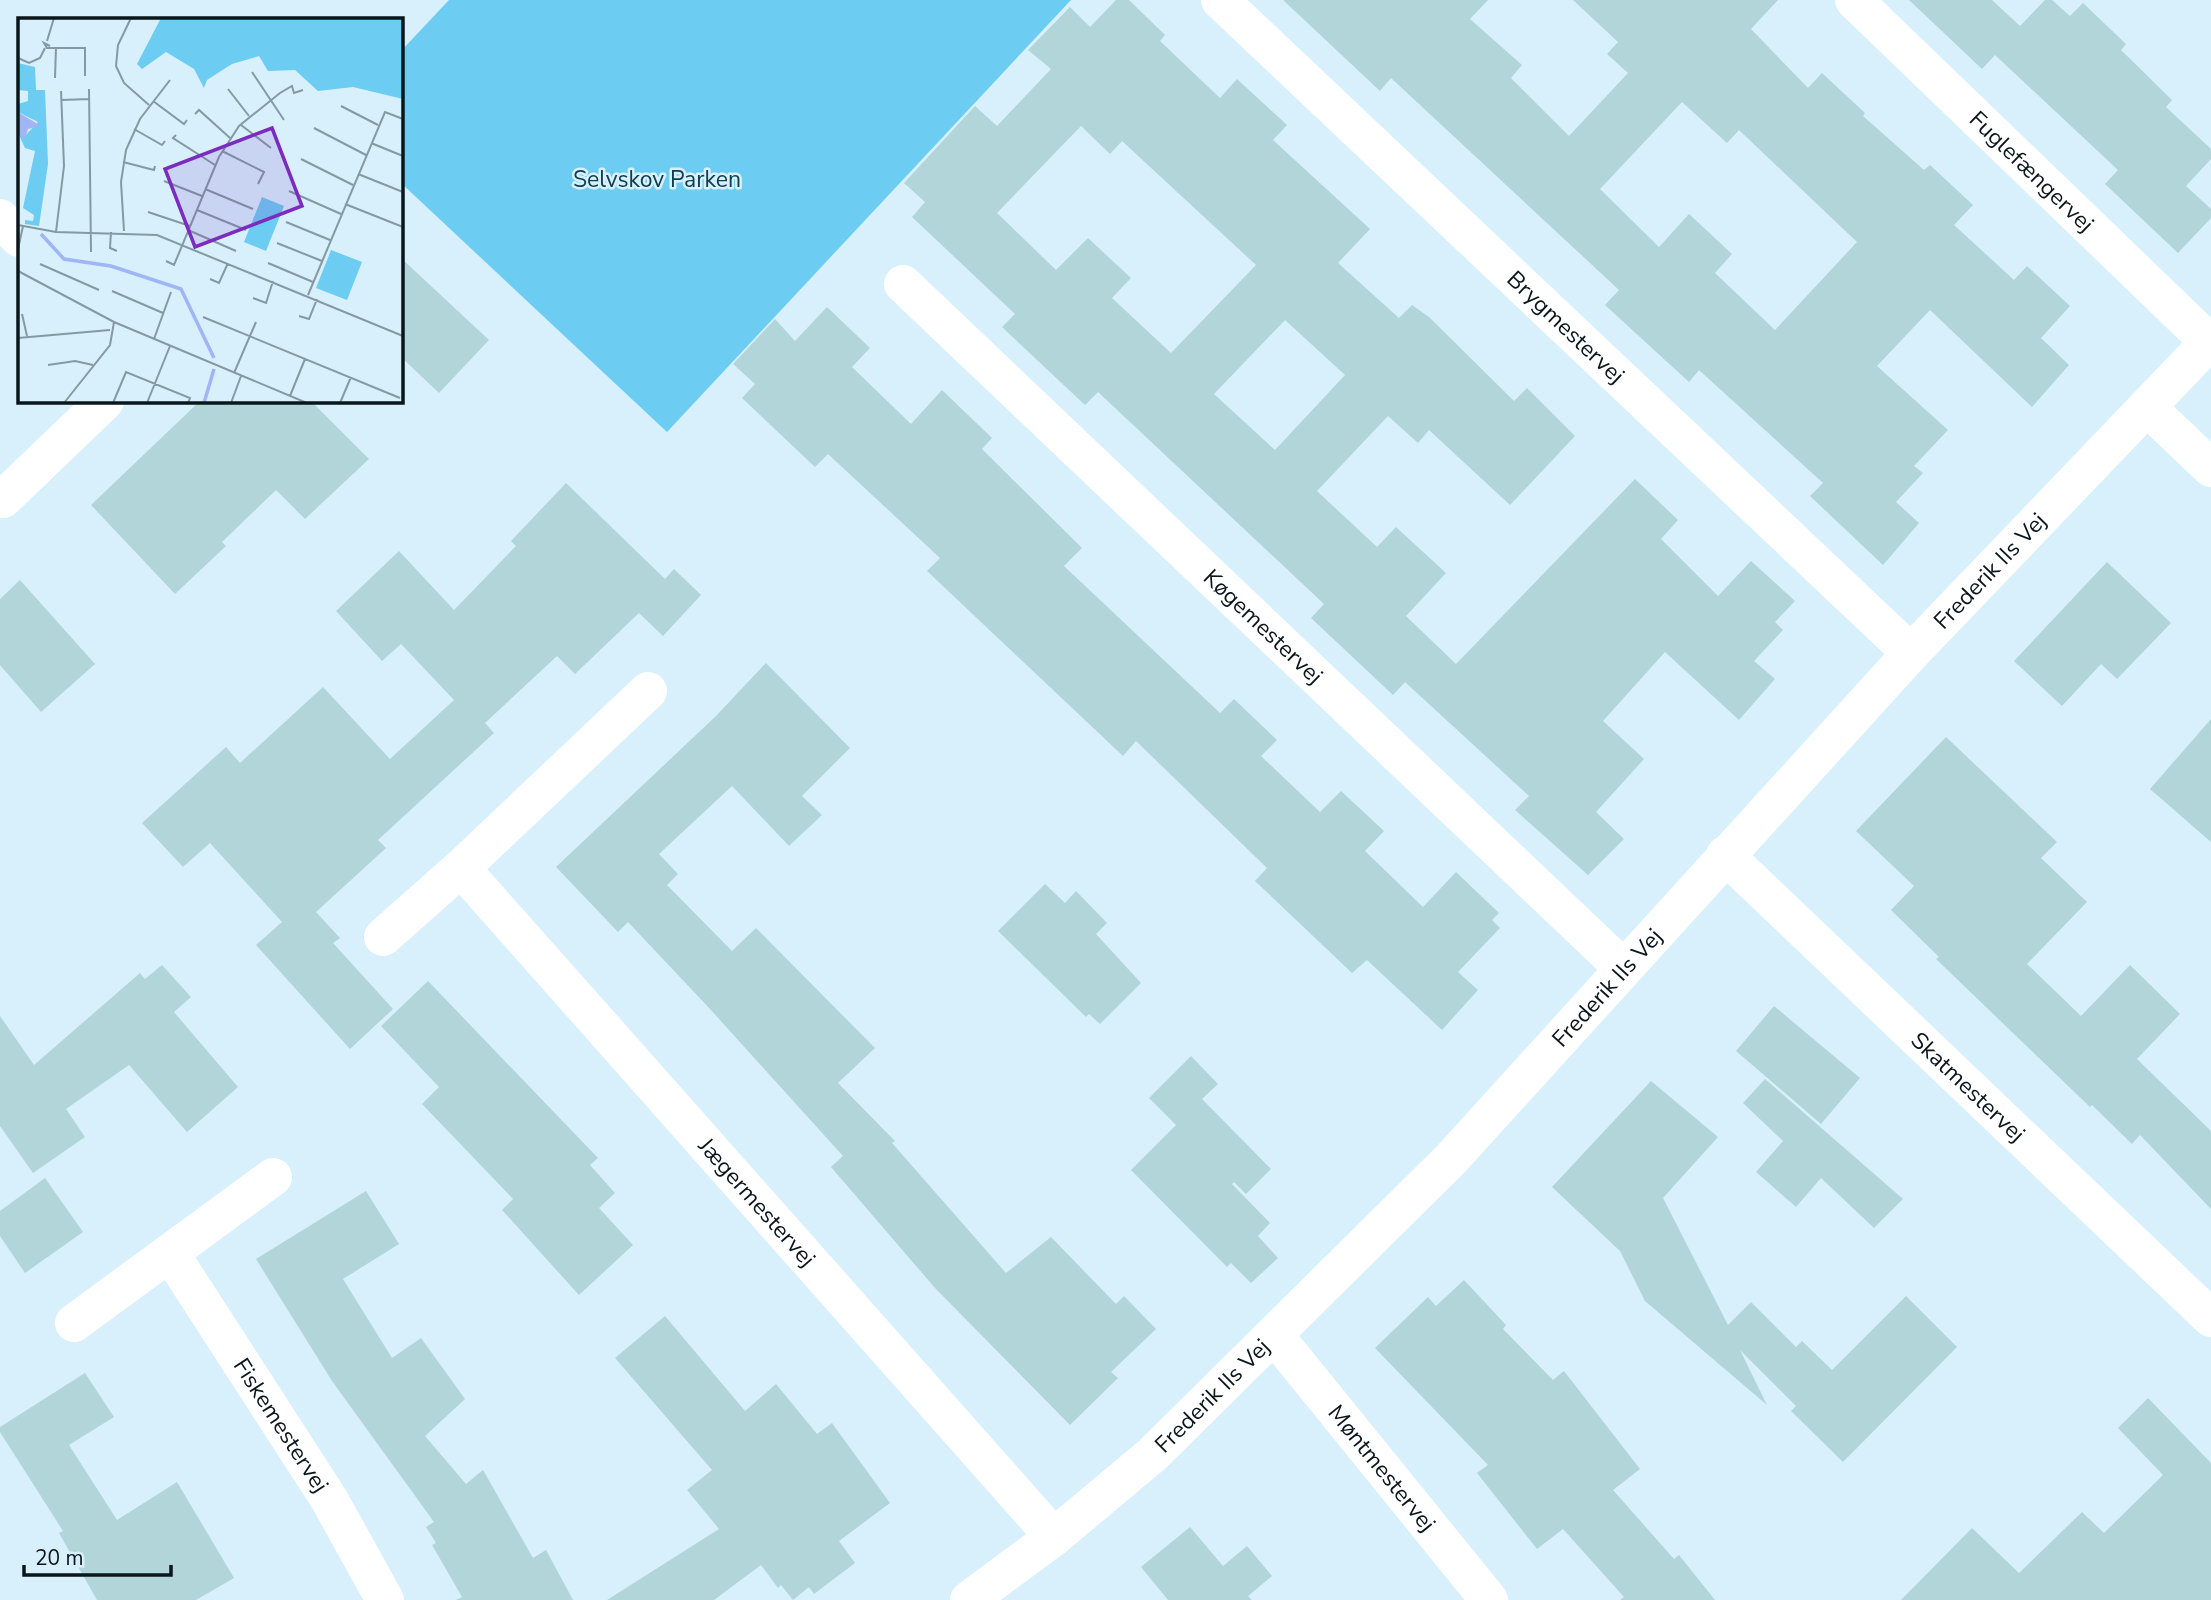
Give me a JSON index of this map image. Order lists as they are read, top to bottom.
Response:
{
  "streets": {
    "street": [
      "Fuglefængervej",
      "Brygmestervej",
      "Frederik IIs Vej",
      "Køgemestervej",
      "Skatmestervej",
      "Jægermestervej",
      "Fiskemestervej",
      "Møntmestervej"
    ]
  },
  "crossings": [
    ["Fuglefængervej", "Frederik IIs Vej"],
    ["Brygmestervej", "Frederik IIs Vej"],
    ["Frederik IIs Vej", "Køgemestervej"],
    ["Frederik IIs Vej", "Skatmestervej"],
    ["Frederik IIs Vej", "Jægermestervej"],
    ["Frederik IIs Vej", "Møntmestervej"]
  ],
  "parks": ["Selvskov Parken"],
  "scale_bar": "20 m"
}
